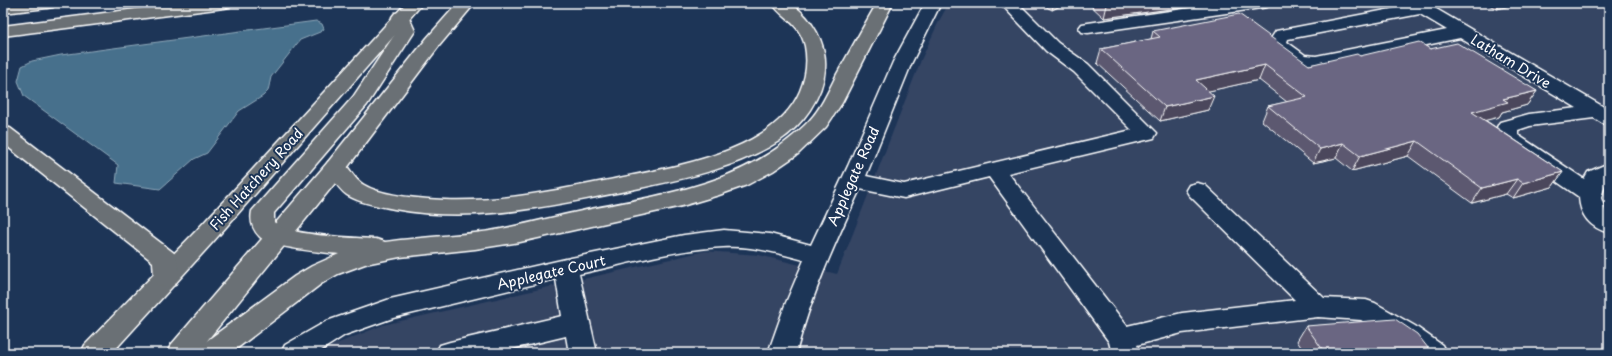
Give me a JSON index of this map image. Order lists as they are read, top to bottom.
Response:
{
  "streets": {
    "main road": ["Fish Hatchery Road"],
    "street": ["Latham Drive", "Applegate Road", "Applegate Court"]
  },
  "crossings": [
    ["Applegate Road", "Applegate Court"]
  ]
}
